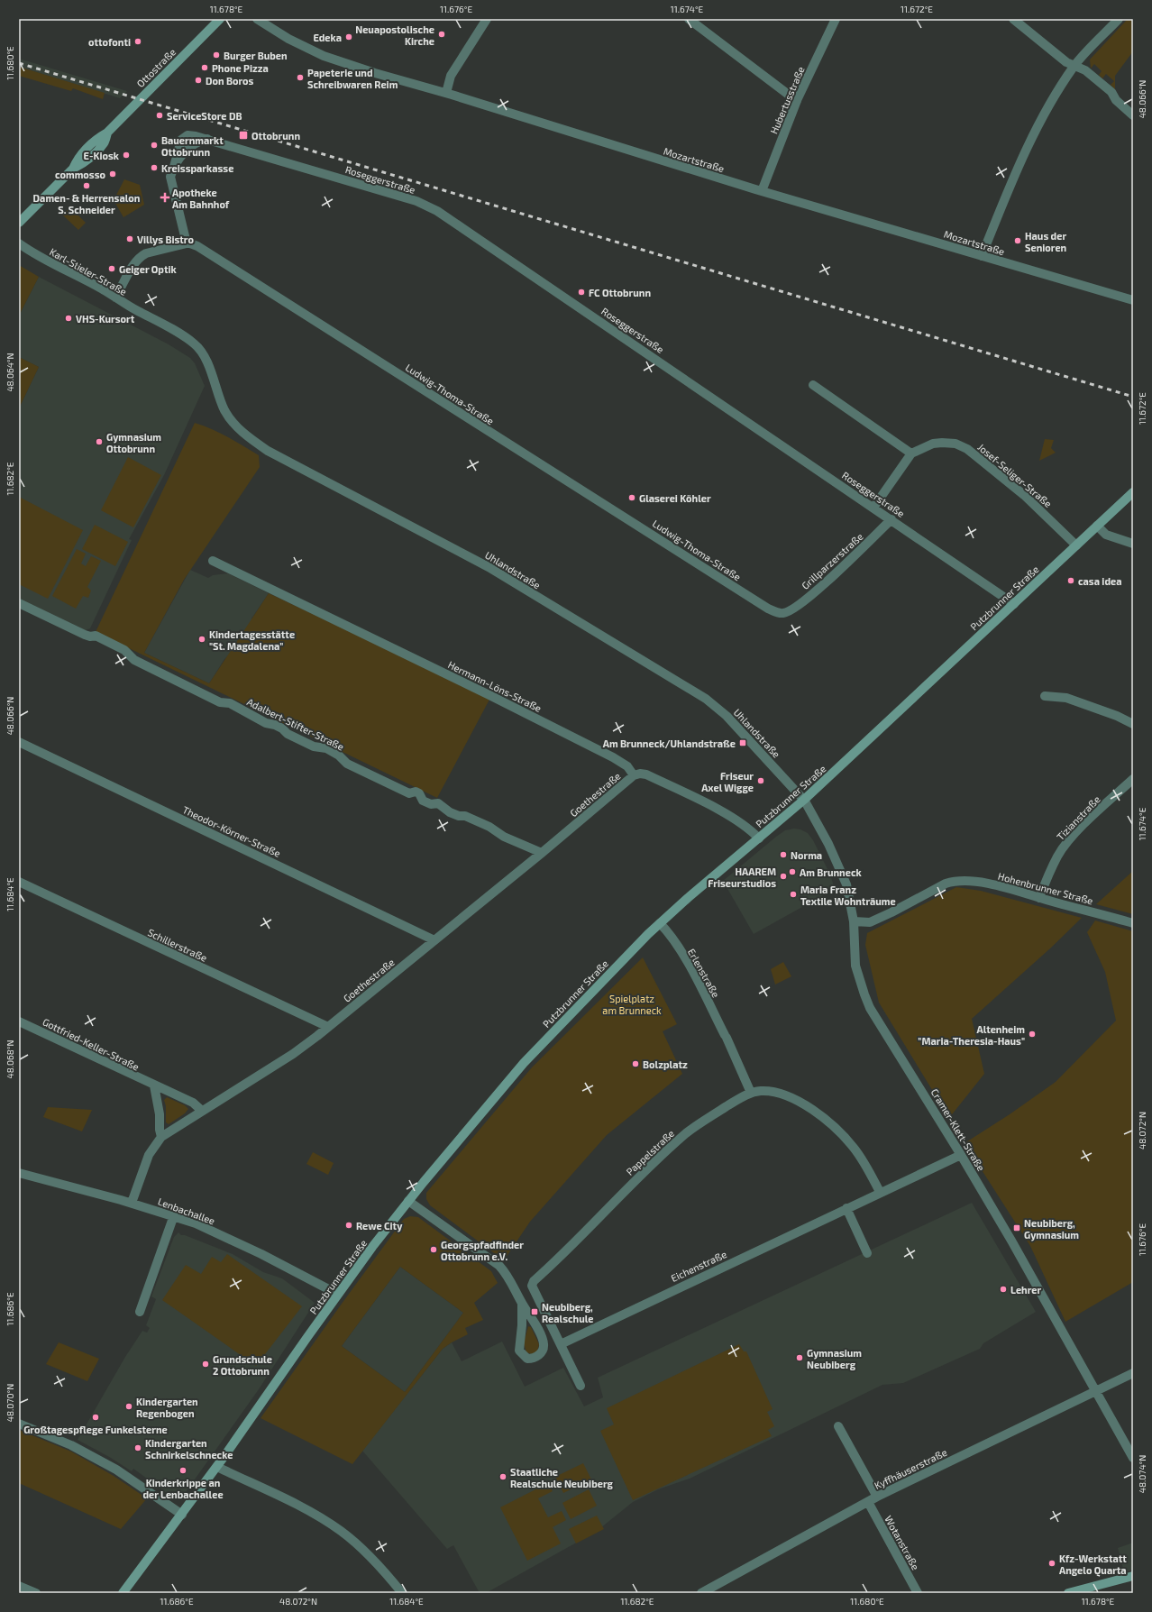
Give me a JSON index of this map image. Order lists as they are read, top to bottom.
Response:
{
  "streets": {
    "main road": ["Ottostraße", "Putzbrunner Straße"],
    "street": [
      "Hubertusstraße",
      "Mozartstraße",
      "Roseggerstraße",
      "Karl-Stieler-Straße",
      "Ludwig-Thoma-Straße",
      "Josef-Seliger-Straße",
      "Grillparzerstraße",
      "Uhlandstraße",
      "Hermann-Löns-Straße",
      "Adalbert-Stifter-Straße",
      "Goethestraße",
      "Tizianstraße",
      "Theodor-Körner-Straße",
      "Hohenbrunner Straße",
      "Schillerstraße",
      "Erlenstraße",
      "Gottfried-Keller-Straße",
      "Cramer-Klett-Straße",
      "Pappelstraße",
      "Lenbachallee",
      "Eichenstraße",
      "Kyffhäuserstraße",
      "Wotanstraße"
    ]
  },
  "crossings": [
    ["Hubertusstraße", "Mozartstraße"],
    ["Roseggerstraße", "Ludwig-Thoma-Straße"],
    ["Roseggerstraße", "Josef-Seliger-Straße"],
    ["Roseggerstraße", "Grillparzerstraße"],
    ["Roseggerstraße", "Putzbrunner Straße"],
    ["Karl-Stieler-Straße", "Uhlandstraße"],
    ["Ludwig-Thoma-Straße", "Grillparzerstraße"],
    ["Josef-Seliger-Straße", "Putzbrunner Straße"],
    ["Uhlandstraße", "Putzbrunner Straße"],
    ["Uhlandstraße", "Cramer-Klett-Straße"],
    ["Putzbrunner Straße", "Erlenstraße"],
    ["Putzbrunner Straße", "Cramer-Klett-Straße"],
    ["Putzbrunner Straße", "Lenbachallee"],
    ["Hermann-Löns-Straße", "Goethestraße"],
    ["Adalbert-Stifter-Straße", "Goethestraße"],
    ["Goethestraße", "Theodor-Körner-Straße"],
    ["Goethestraße", "Schillerstraße"],
    ["Goethestraße", "Gottfried-Keller-Straße"],
    ["Goethestraße", "Lenbachallee"],
    ["Tizianstraße", "Hohenbrunner Straße"],
    ["Hohenbrunner Straße", "Cramer-Klett-Straße"],
    ["Erlenstraße", "Pappelstraße"],
    ["Cramer-Klett-Straße", "Eichenstraße"],
    ["Cramer-Klett-Straße", "Kyffhäuserstraße"],
    ["Pappelstraße", "Eichenstraße"],
    ["Kyffhäuserstraße", "Wotanstraße"]
  ],
  "parks": ["Spielplatz am Brunneck"],
  "places": {
    "other": [
      "Neuapostolische Kirche",
      "Edeka",
      "ottofonti",
      "Burger Buben",
      "Phone Pizza",
      "Papeterie und Schreibwaren Reim",
      "Don Boros",
      "ServiceStore DB",
      "Bauernmarkt Ottobrunn",
      "E-Kiosk",
      "Kreissparkasse",
      "commosso",
      "Damen- & Herrensalon S. Schneider",
      "Villys Bistro",
      "Haus der Senioren",
      "Geiger Optik",
      "FC Ottobrunn",
      "VHS-Kursort",
      "Gymnasium Ottobrunn",
      "Glaserei Köhler",
      "casa idea",
      "Kindertagesstätte \"St. Magdalena\"",
      "Friseur Axel Wigge",
      "Norma",
      "Am Brunneck",
      "HAAREM Friseurstudios",
      "Maria Franz Textile Wohnträume",
      "Altenheim \"Maria-Theresia-Haus\"",
      "Bolzplatz",
      "Rewe City",
      "Georgspfadfinder Ottobrunn e.V.",
      "Lehrer",
      "Gymnasium Neubiberg",
      "Grundschule 2 Ottobrunn",
      "Kindergarten Regenbogen",
      "Großtagespflege Funkelsterne",
      "Kindergarten Schnirkelschnecke",
      "Kinderkrippe an der Lenbachallee",
      "Staatliche Realschule Neubiberg",
      "Kfz-Werkstatt Angelo Quarta"
    ],
    "transit": [
      "Ottobrunn",
      "Am Brunneck/Uhlandstraße",
      "Neubiberg, Gymnasium",
      "Neubiberg, Realschule"
    ],
    "health": ["Apotheke Am Bahnhof"]
  },
  "coordinates": [
    "11.678°E",
    "11.676°E",
    "11.674°E",
    "11.672°E",
    "11.680°E",
    "48.066°N",
    "48.064°N",
    "11.682°E",
    "11.684°E",
    "48.068°N",
    "48.072°N",
    "11.686°E",
    "48.070°N",
    "48.074°N"
  ]
}
